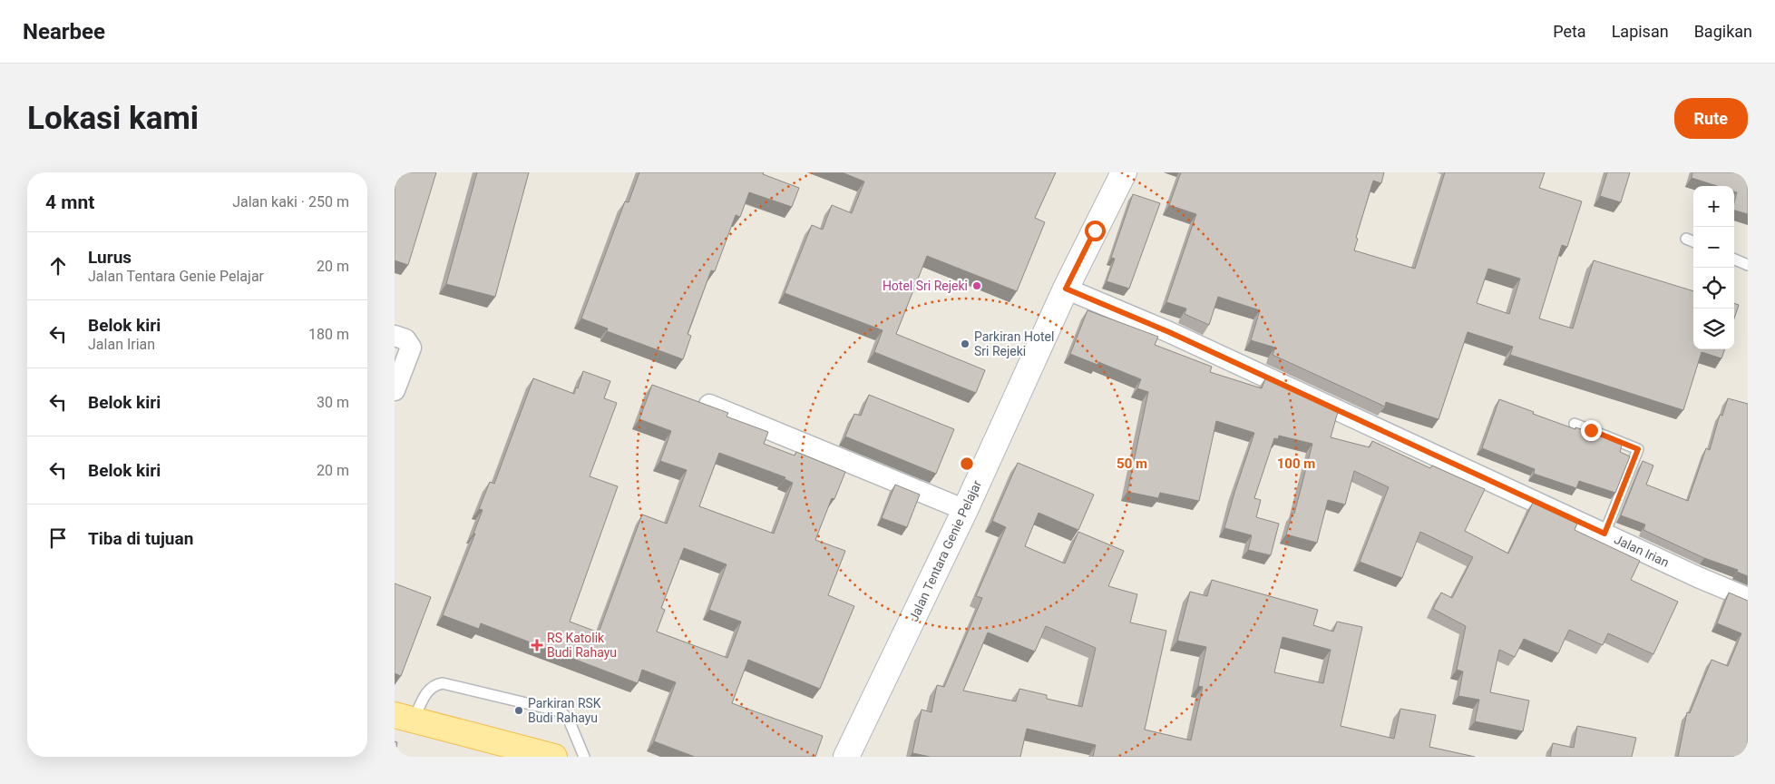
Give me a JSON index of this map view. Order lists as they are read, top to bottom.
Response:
{
  "streets": {
    "main road": ["Jalan Tentara Genie Pelajar"],
    "street": ["Jalan Irian"]
  },
  "crossings": [
    ["Jalan Tentara Genie Pelajar", "Jalan Irian"]
  ],
  "places": {
    "other": ["Hotel Sri Rejeki", "Parkiran Hotel Sri Rejeki", "Parkiran RSK Budi Rahayu"],
    "health": ["RS Katolik Budi Rahayu"]
  },
  "page": {
    "header": "Nearbee",
    "nav": ["Peta", "Lapisan", "Bagikan"],
    "buttons": "Rute",
    "title": "Lokasi kami",
    "heading": ["4 mnt", "Jalan kaki · 250 m"],
    "map_buttons": ["+", "−"],
    "list": [
      ["Lurus", "Jalan Tentara Genie Pelajar", "20 m"],
      ["Belok kiri", "Jalan Irian", "180 m"],
      ["Belok kiri", "30 m"],
      ["Belok kiri", "20 m"],
      "Tiba di tujuan"
    ]
  },
  "rings": ["50 m", "100 m"]
}
